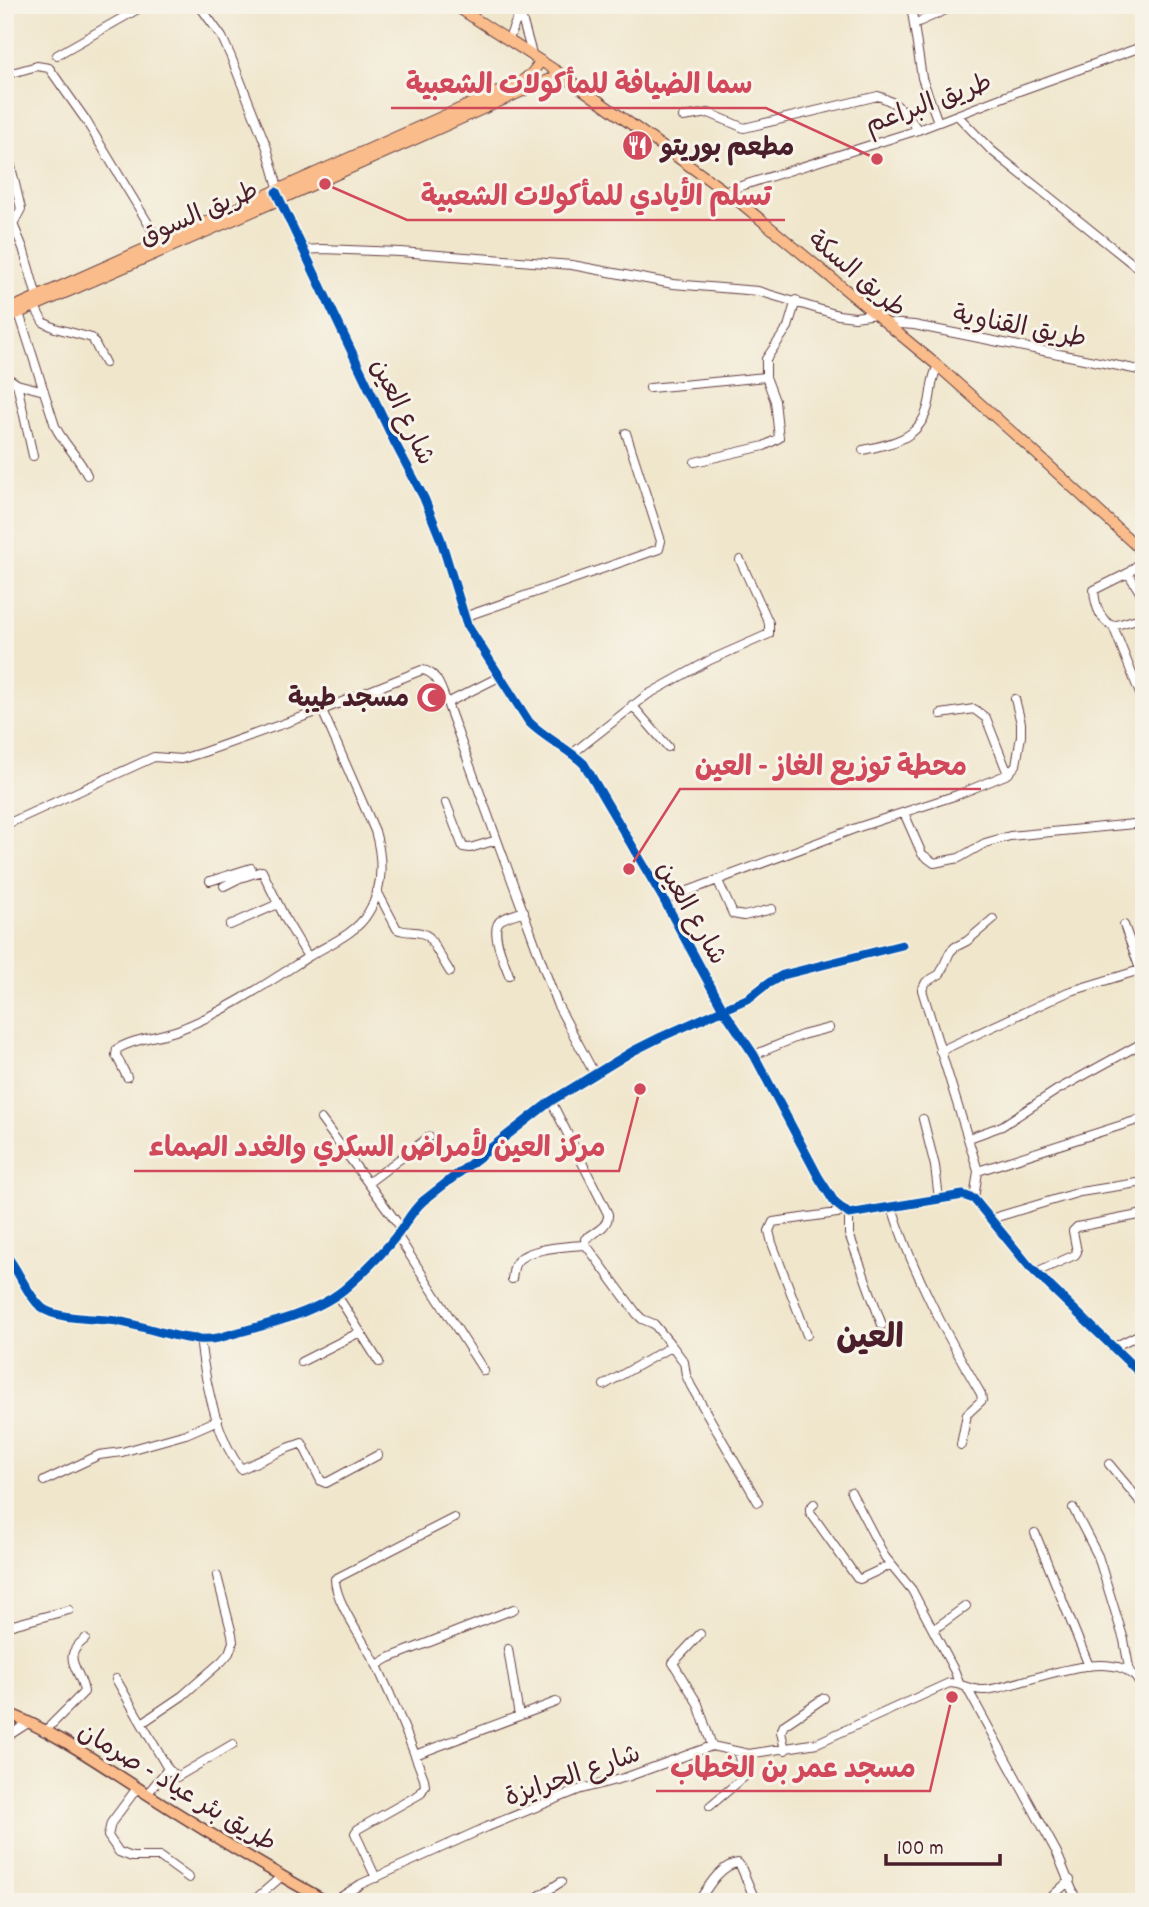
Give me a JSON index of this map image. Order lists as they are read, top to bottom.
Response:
{
  "streets": {
    "highway": ["طريق بئر عياد - صرمان"],
    "main road": ["طريق السوق", "طريق السكة"],
    "street": [
      "طريق البراعم",
      "طريق القناوية",
      "شارع العين",
      "شارع الحرايزة"
    ]
  },
  "crossings": [
    ["طريق البراعم", "طريق السكة"],
    ["طريق السوق", "طريق السكة"],
    ["طريق السوق", "شارع العين"],
    ["طريق السكة", "طريق القناوية"]
  ],
  "districts": ["العين"],
  "places": {
    "restaurant": ["مطعم بوريتو"],
    "other": [
      "سما الضيافة للمأكولات الشعبية",
      "تسلم الأيادي للمأكولات الشعبية",
      "محطة توزيع الغاز - العين",
      "مركز العين لأمراض السكري والغدد الصماء",
      "مسجد عمر بن الخطاب"
    ],
    "mosque": ["مسجد طيبة"]
  },
  "scale_bar": "100 m"
}
